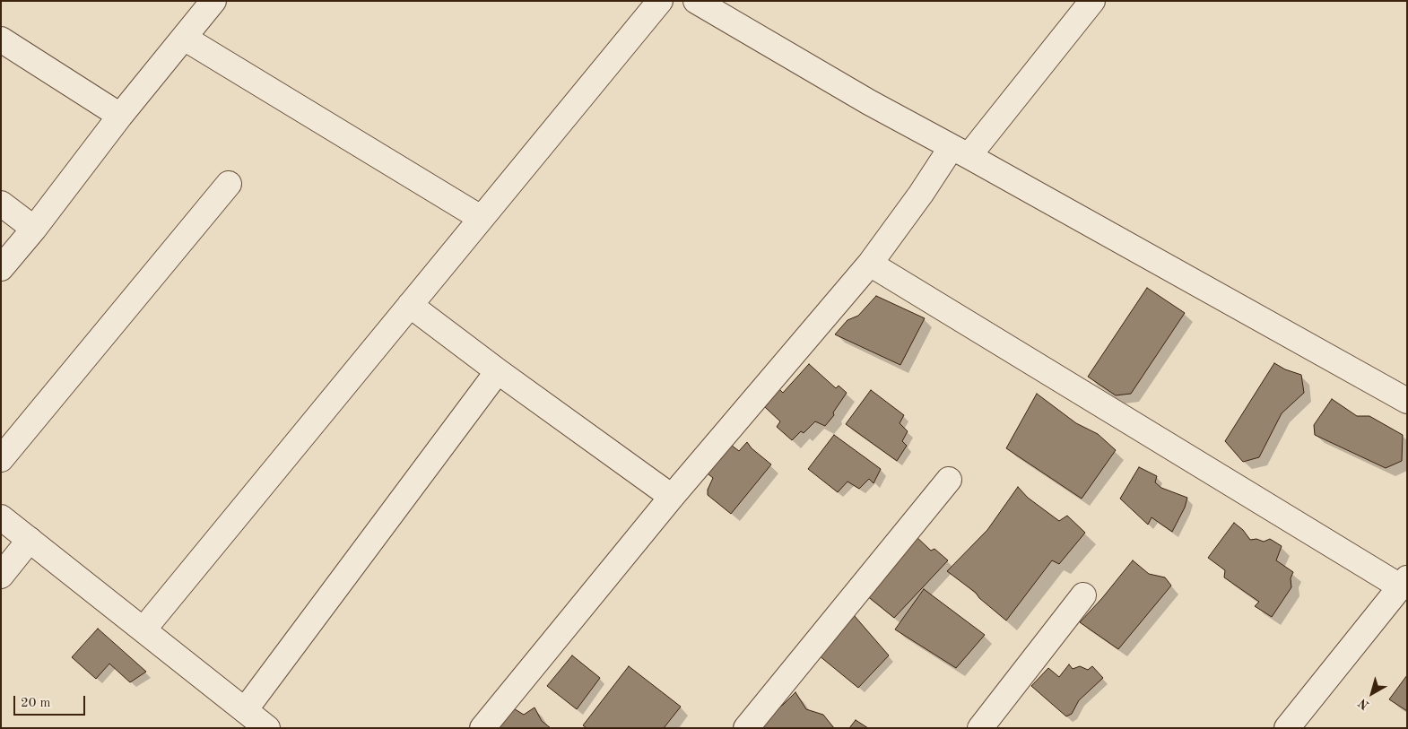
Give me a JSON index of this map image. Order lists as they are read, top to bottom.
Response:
{
  "scale_bar": "20 m",
  "north": "bottom left"
}
